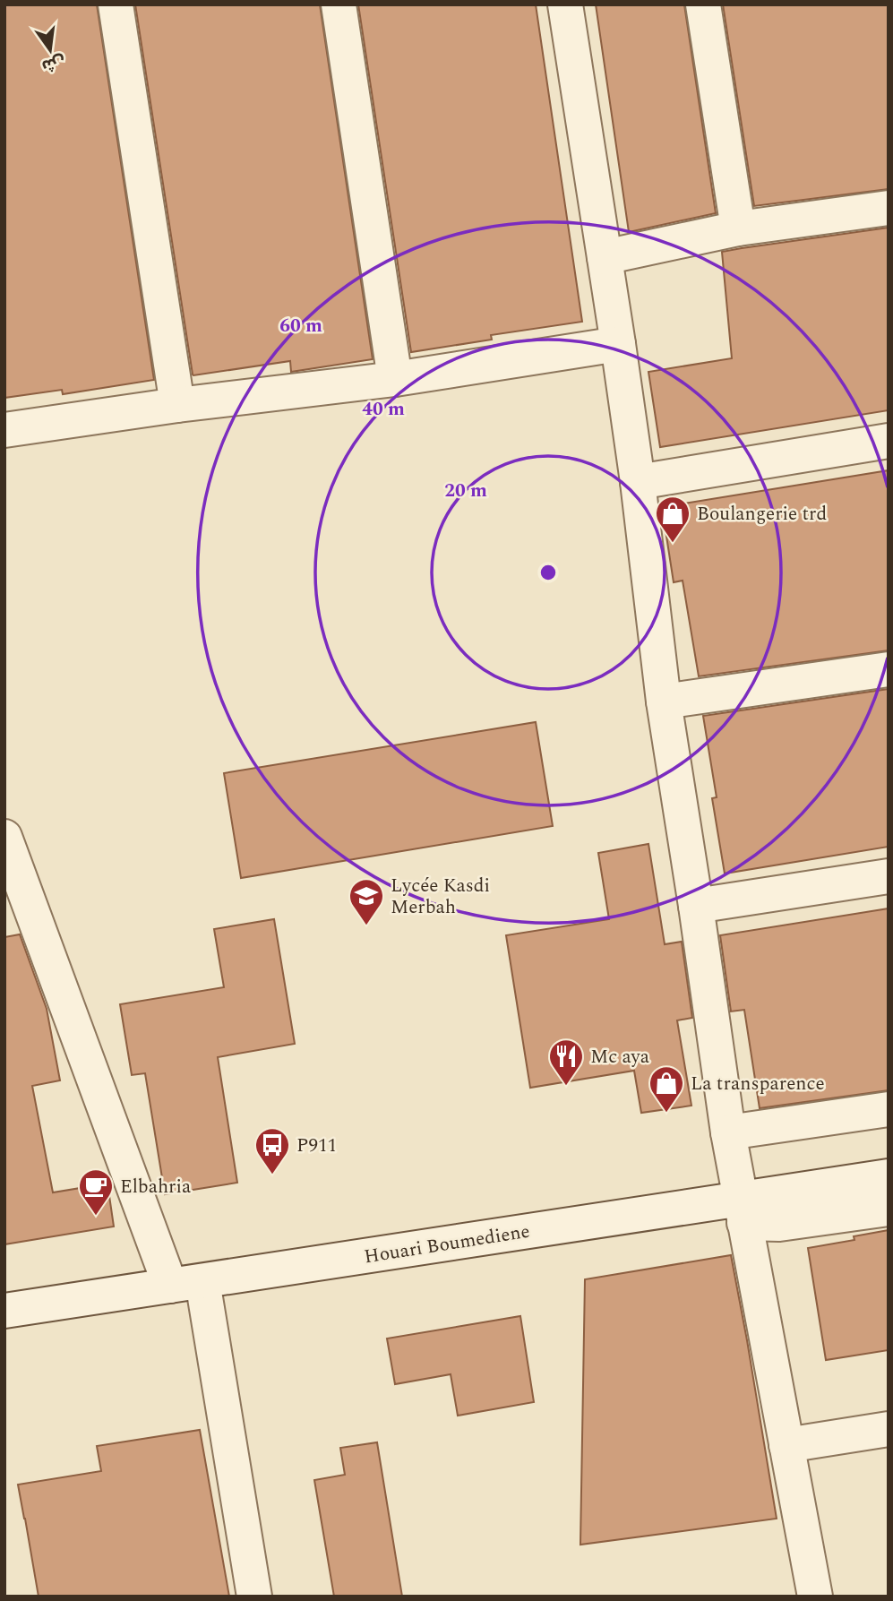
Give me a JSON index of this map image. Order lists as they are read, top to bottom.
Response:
{
  "streets": {
    "street": ["Houari Boumediene"]
  },
  "places": {
    "shop": ["Boulangerie trd", "La transparence"],
    "school or university": ["Lycée Kasdi Merbah"],
    "restaurant": ["Mc aya"],
    "bus stop": ["P911"],
    "cafe": ["Elbahria"]
  },
  "north": "bottom",
  "rings": ["60 m", "40 m", "20 m"]
}
